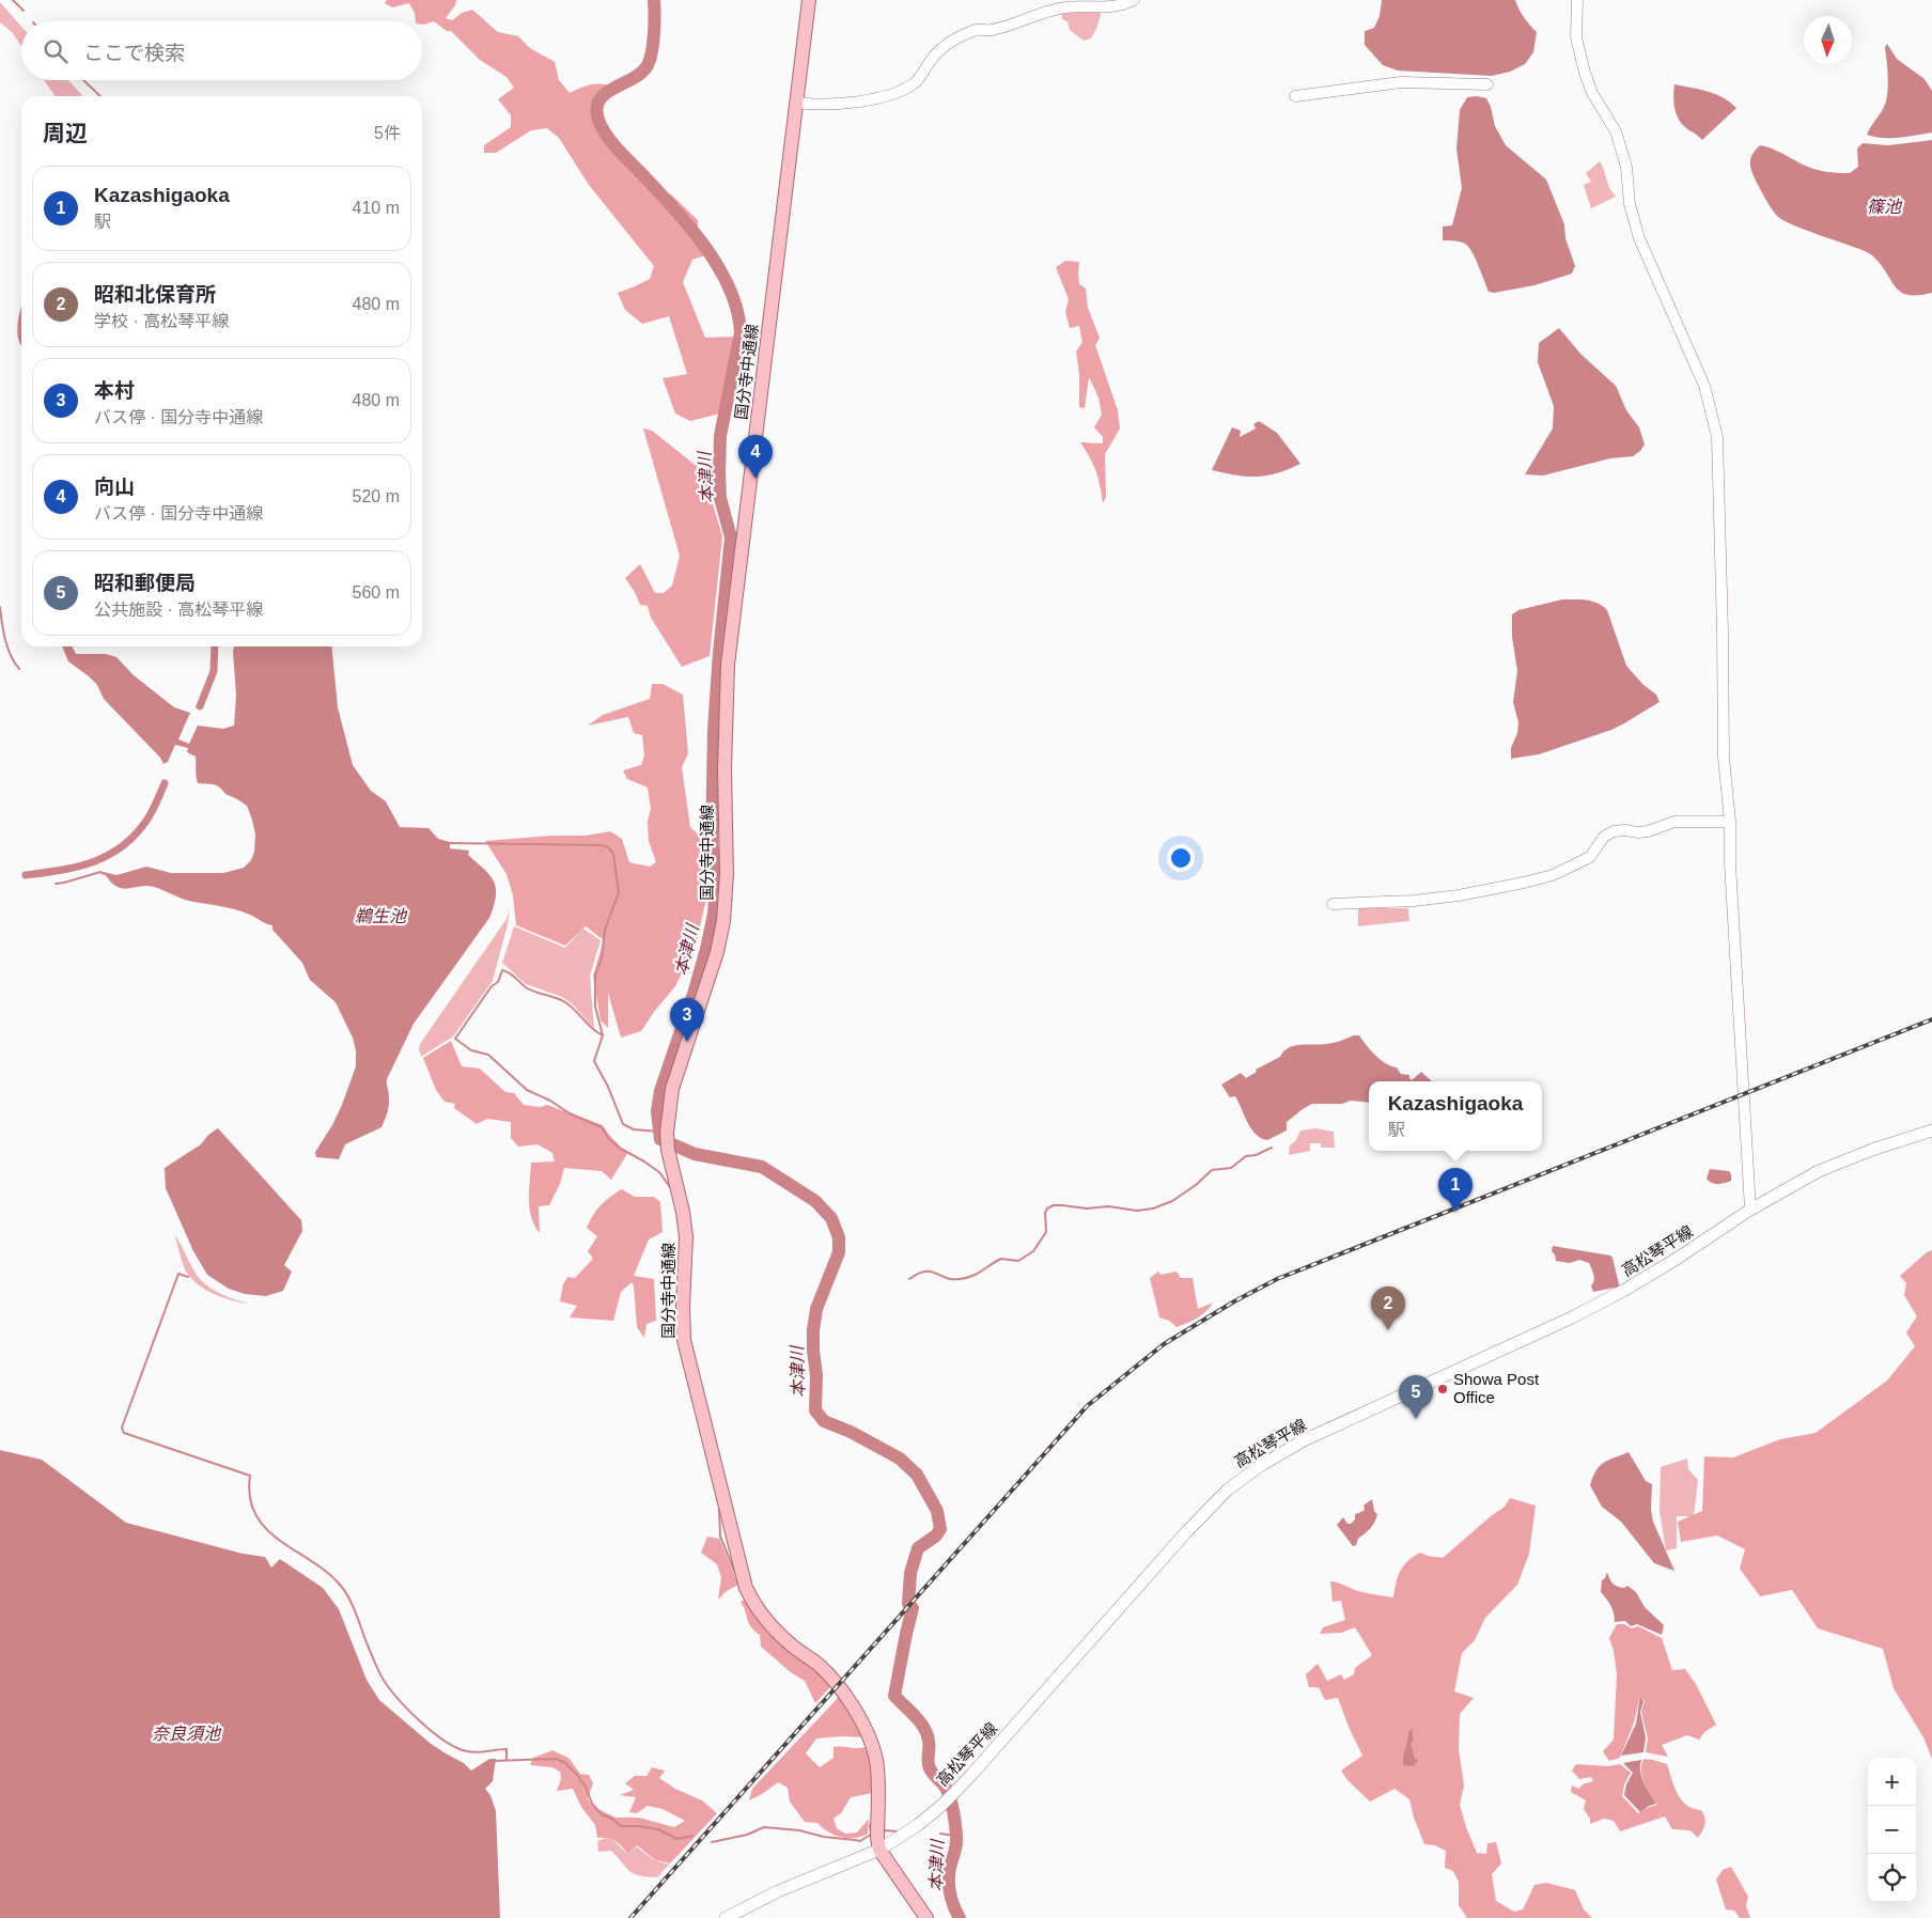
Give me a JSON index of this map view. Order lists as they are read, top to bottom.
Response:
{
  "streets": {
    "main road": ["国分寺中通線", "高松琴平線"]
  },
  "crossings": [
    ["国分寺中通線", "高松琴平線"]
  ],
  "water": [
    "篠池",
    "本津川",
    "鵜生池",
    "奈良須池"
  ],
  "places": ["Showa Post Office"],
  "north": "bottom",
  "page": {
    "search": "ここで検索",
    "heading": ["周辺", "5件"],
    "list": [
      {
        "mark": "1",
        "name": "Kazashigaoka",
        "note": "駅",
        "value": "410 m"
      },
      {
        "mark": "2",
        "name": "昭和北保育所",
        "note": "学校 · 高松琴平線",
        "value": "480 m"
      },
      {
        "mark": "3",
        "name": "本村",
        "note": "バス停 · 国分寺中通線",
        "value": "480 m"
      },
      {
        "mark": "4",
        "name": "向山",
        "note": "バス停 · 国分寺中通線",
        "value": "520 m"
      },
      {
        "mark": "5",
        "name": "昭和郵便局",
        "note": "公共施設 · 高松琴平線",
        "value": "560 m"
      }
    ],
    "pins": [
      "4",
      "3",
      "1",
      "2",
      "5"
    ],
    "popup": ["Kazashigaoka", "駅"],
    "map_buttons": ["+", "−"]
  }
}
